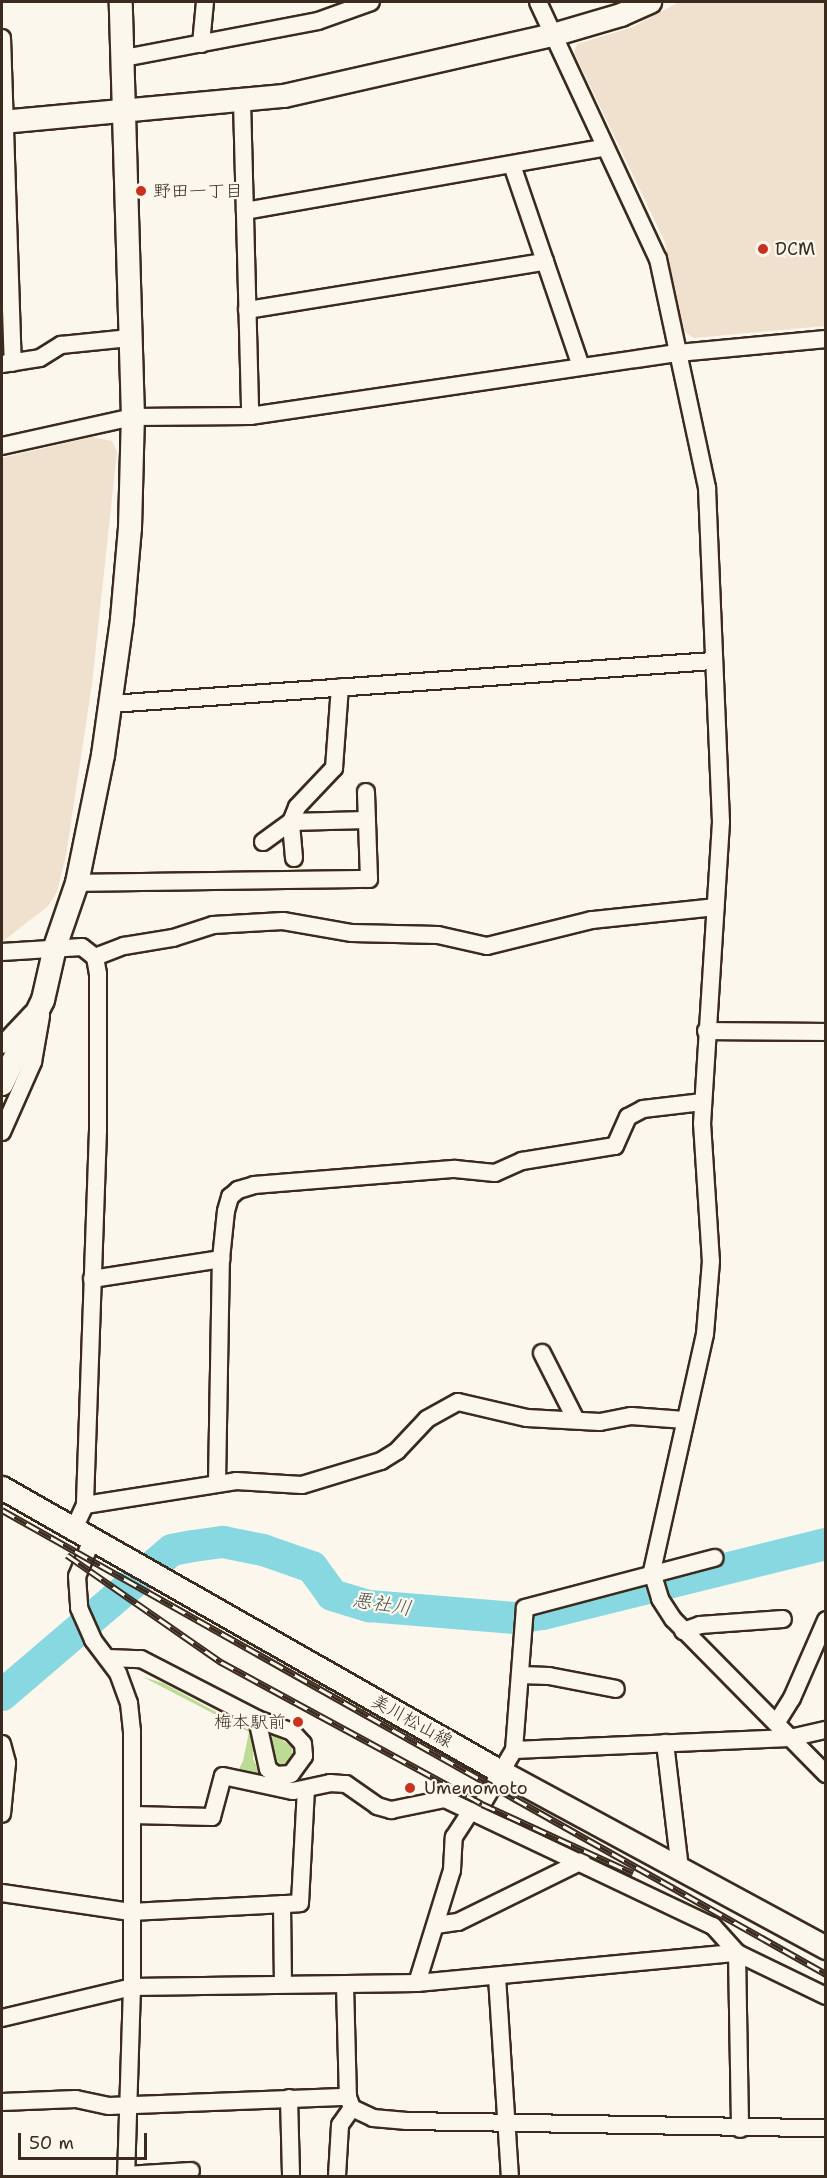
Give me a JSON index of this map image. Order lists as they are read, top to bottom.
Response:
{
  "streets": {
    "street": ["美川松山線"]
  },
  "water": ["悪社川"],
  "places": [
    "野田一丁目",
    "DCM",
    "梅本駅前",
    "Umenomoto"
  ],
  "scale_bar": "50 m"
}
